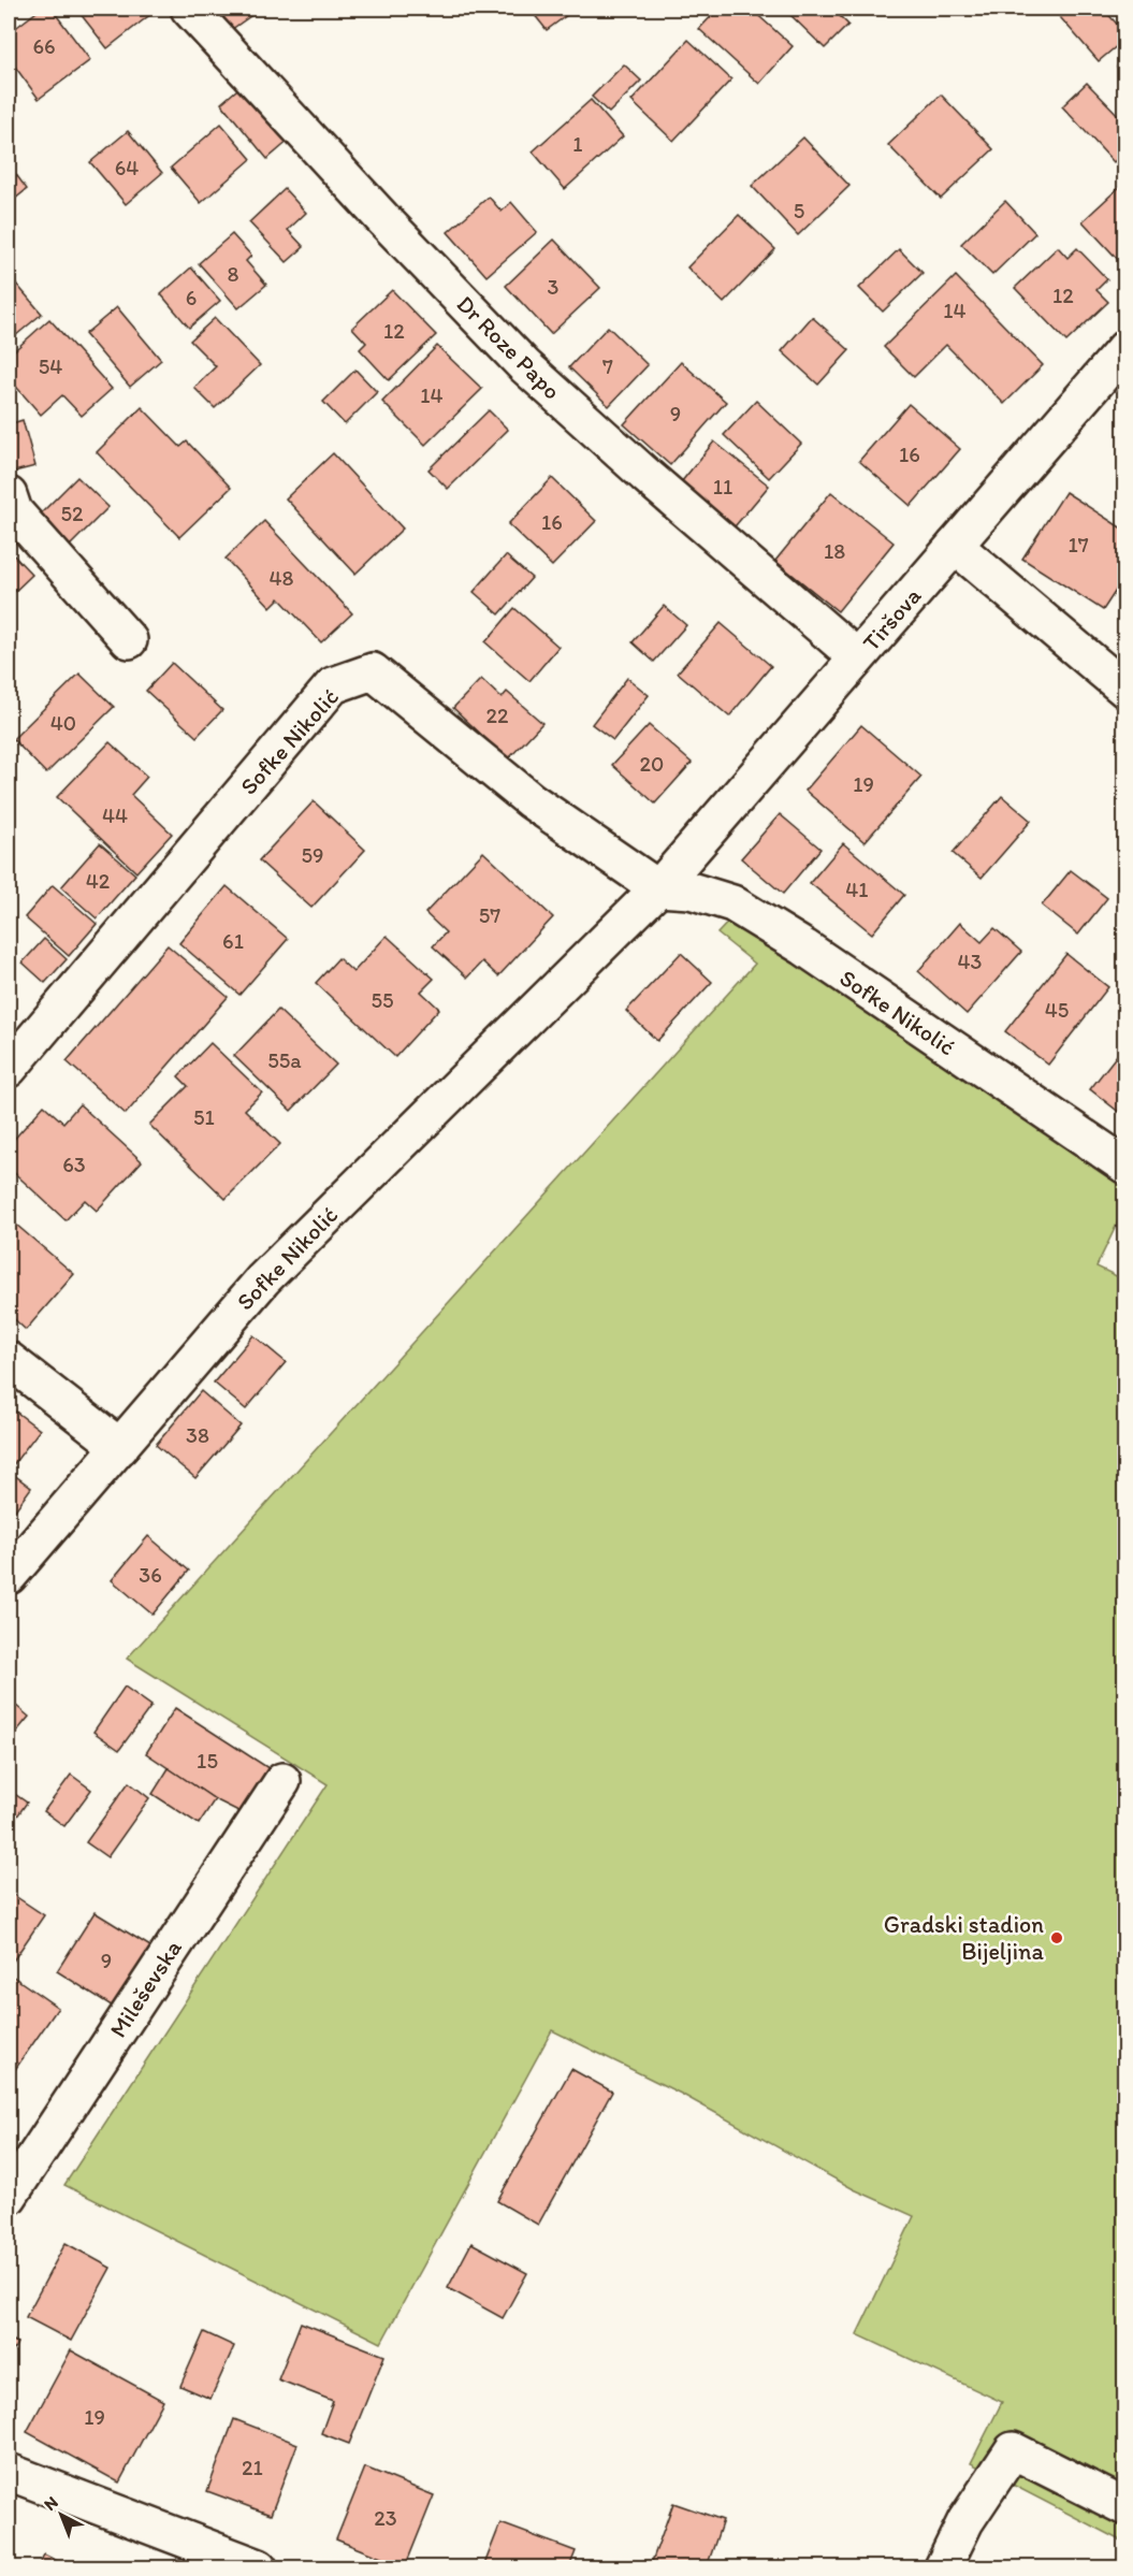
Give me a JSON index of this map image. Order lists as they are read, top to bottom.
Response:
{
  "streets": {
    "street": [
      "Dr Roze Papo",
      "Tiršova",
      "Sofke Nikolić",
      "Mileševska"
    ]
  },
  "crossings": [
    ["Dr Roze Papo", "Tiršova"],
    ["Tiršova", "Sofke Nikolić"]
  ],
  "places": ["Gradski stadion Bijeljina"],
  "house_numbers": [
    "66",
    "1",
    "64",
    "5",
    "8",
    "3",
    "12",
    "6",
    "14",
    "12",
    "54",
    "7",
    "14",
    "9",
    "16",
    "11",
    "52",
    "16",
    "17",
    "18",
    "48",
    "22",
    "40",
    "20",
    "19",
    "44",
    "59",
    "42",
    "41",
    "57",
    "61",
    "43",
    "55",
    "45",
    "55a",
    "51",
    "63",
    "38",
    "36",
    "15",
    "9",
    "19",
    "21",
    "23"
  ],
  "north": "top left"
}
